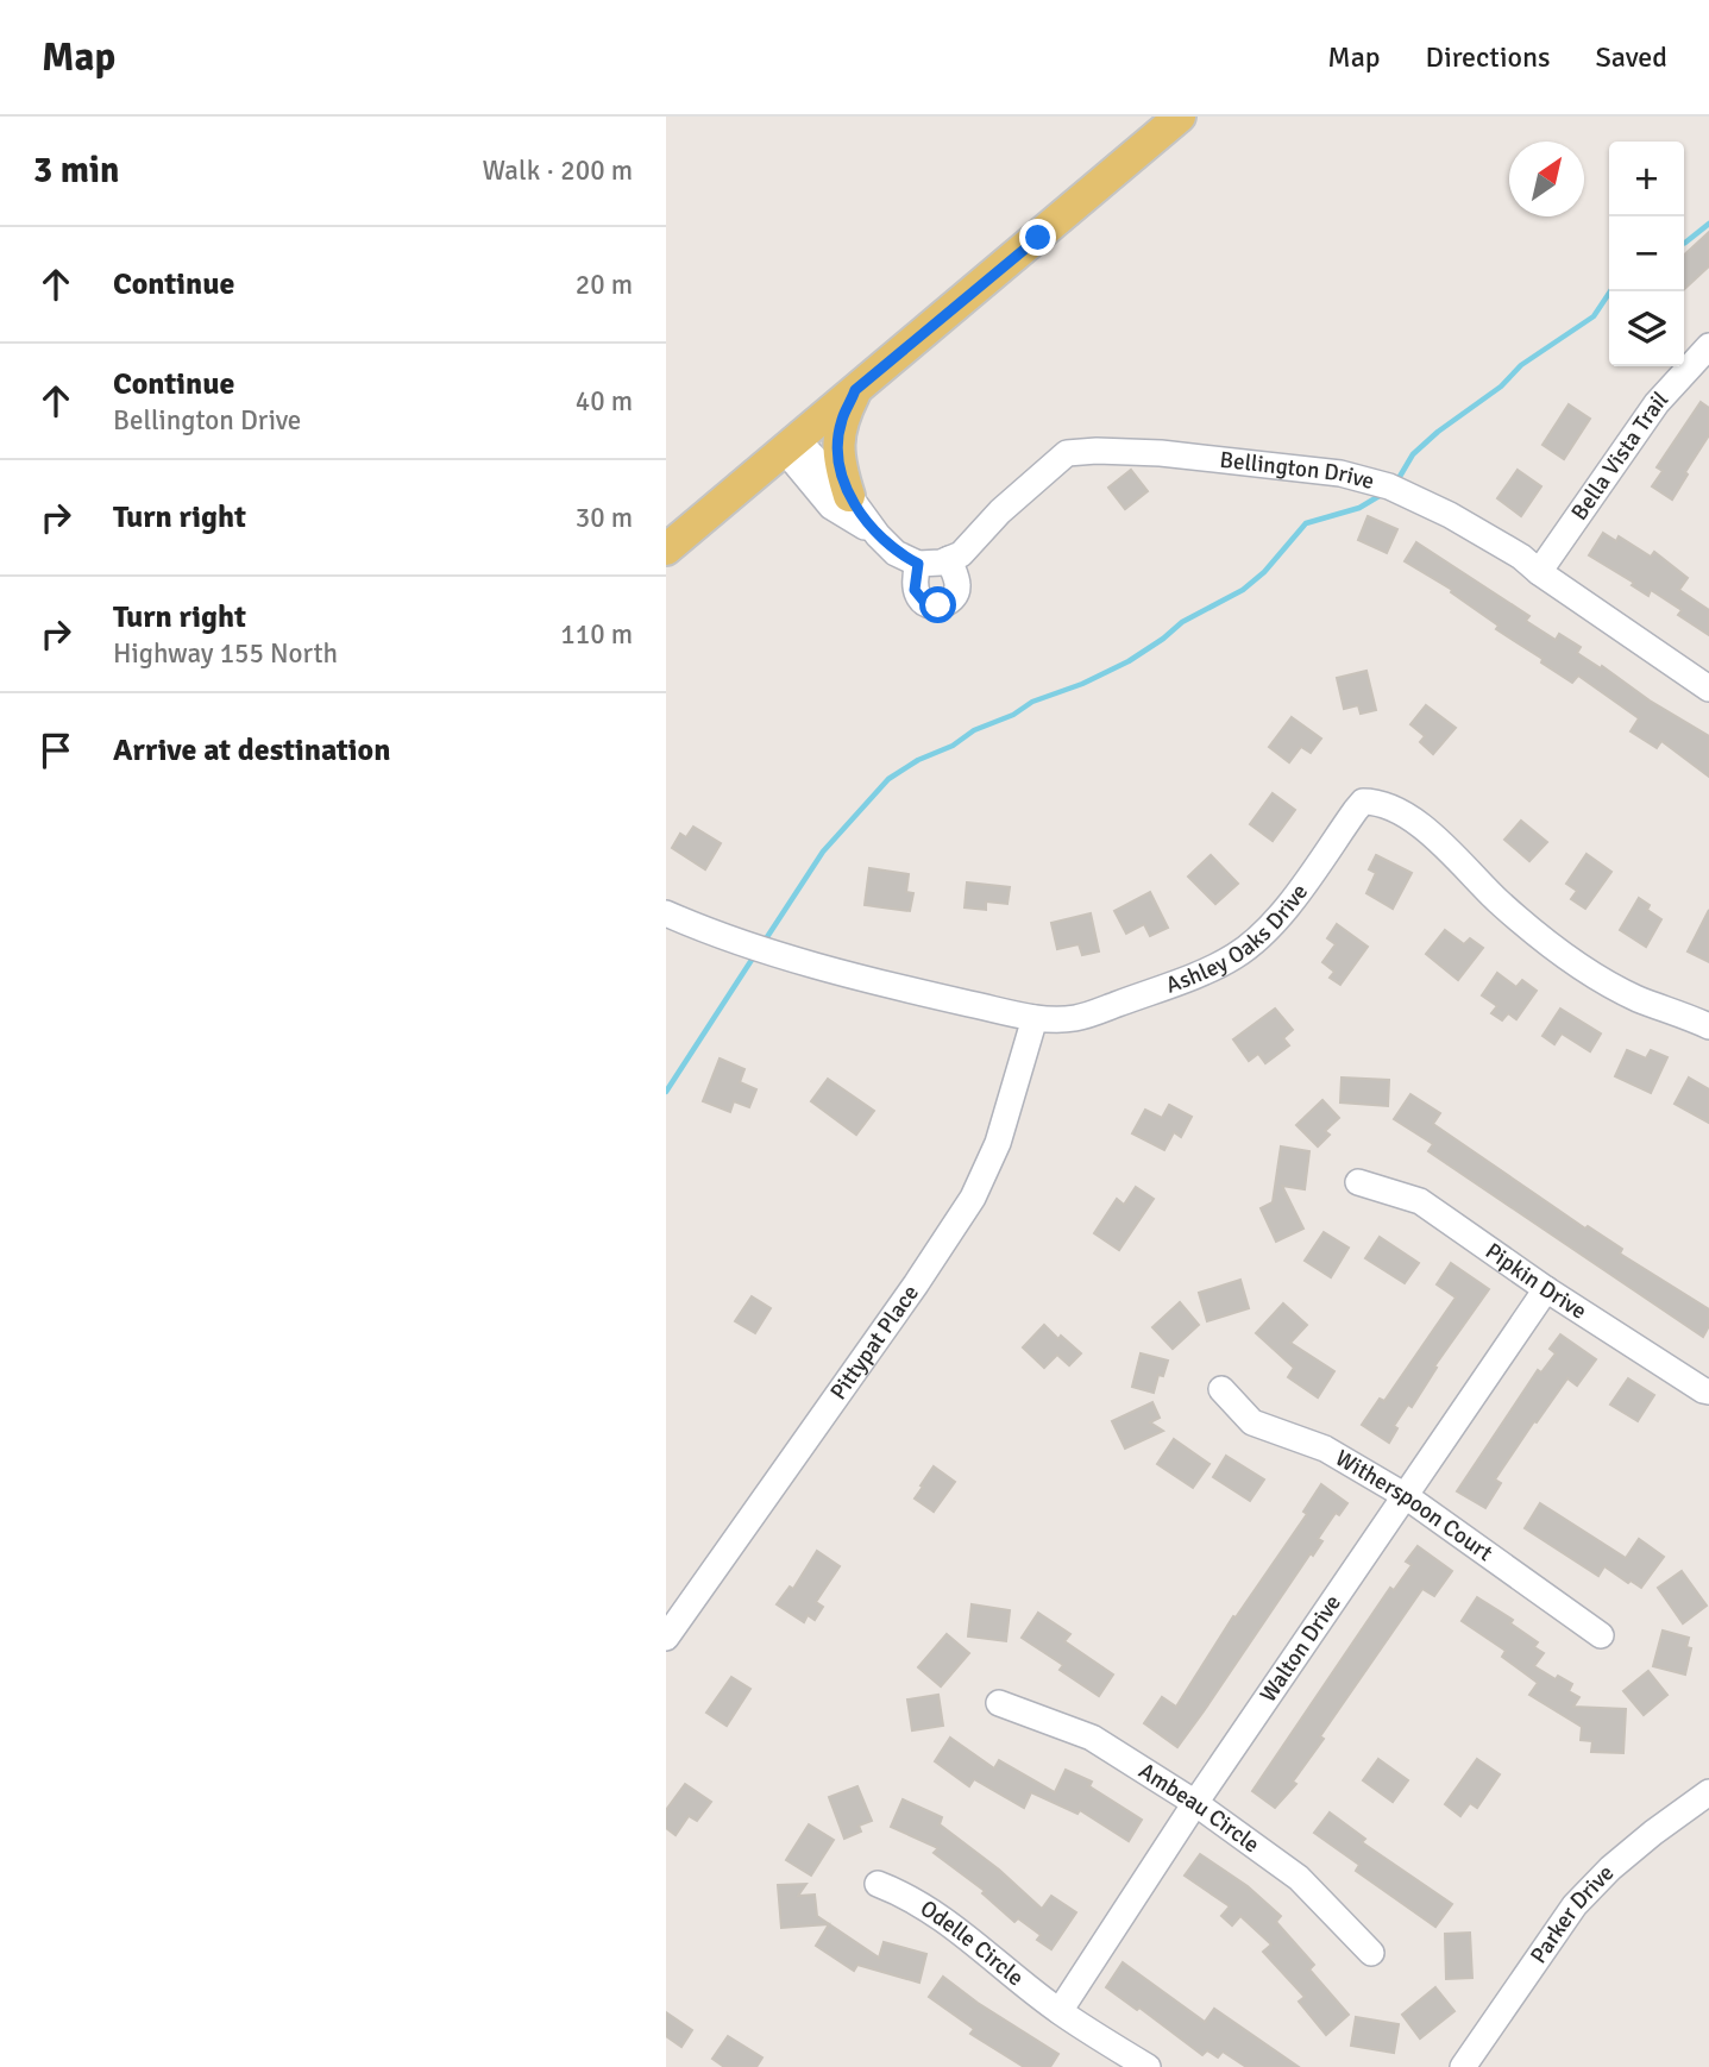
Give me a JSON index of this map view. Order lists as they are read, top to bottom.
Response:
{
  "streets": {
    "street": [
      "Bella Vista Trail",
      "Bellington Drive",
      "Ashley Oaks Drive",
      "Pipkin Drive",
      "Pittypat Place",
      "Witherspoon Court",
      "Walton Drive",
      "Ambeau Circle",
      "Parker Drive",
      "Odelle Circle"
    ]
  },
  "crossings": [
    ["Bella Vista Trail", "Bellington Drive"],
    ["Ashley Oaks Drive", "Pittypat Place"],
    ["Pipkin Drive", "Walton Drive"],
    ["Witherspoon Court", "Walton Drive"],
    ["Walton Drive", "Ambeau Circle"],
    ["Walton Drive", "Odelle Circle"]
  ],
  "north": "top right",
  "page": {
    "header": "Map",
    "nav": ["Map", "Directions", "Saved"],
    "heading": ["3 min", "Walk · 200 m"],
    "map_buttons": ["+", "−"],
    "list": [
      ["Continue", "20 m"],
      ["Continue", "Bellington Drive", "40 m"],
      ["Turn right", "30 m"],
      ["Turn right", "Highway 155 North", "110 m"],
      "Arrive at destination"
    ]
  }
}
